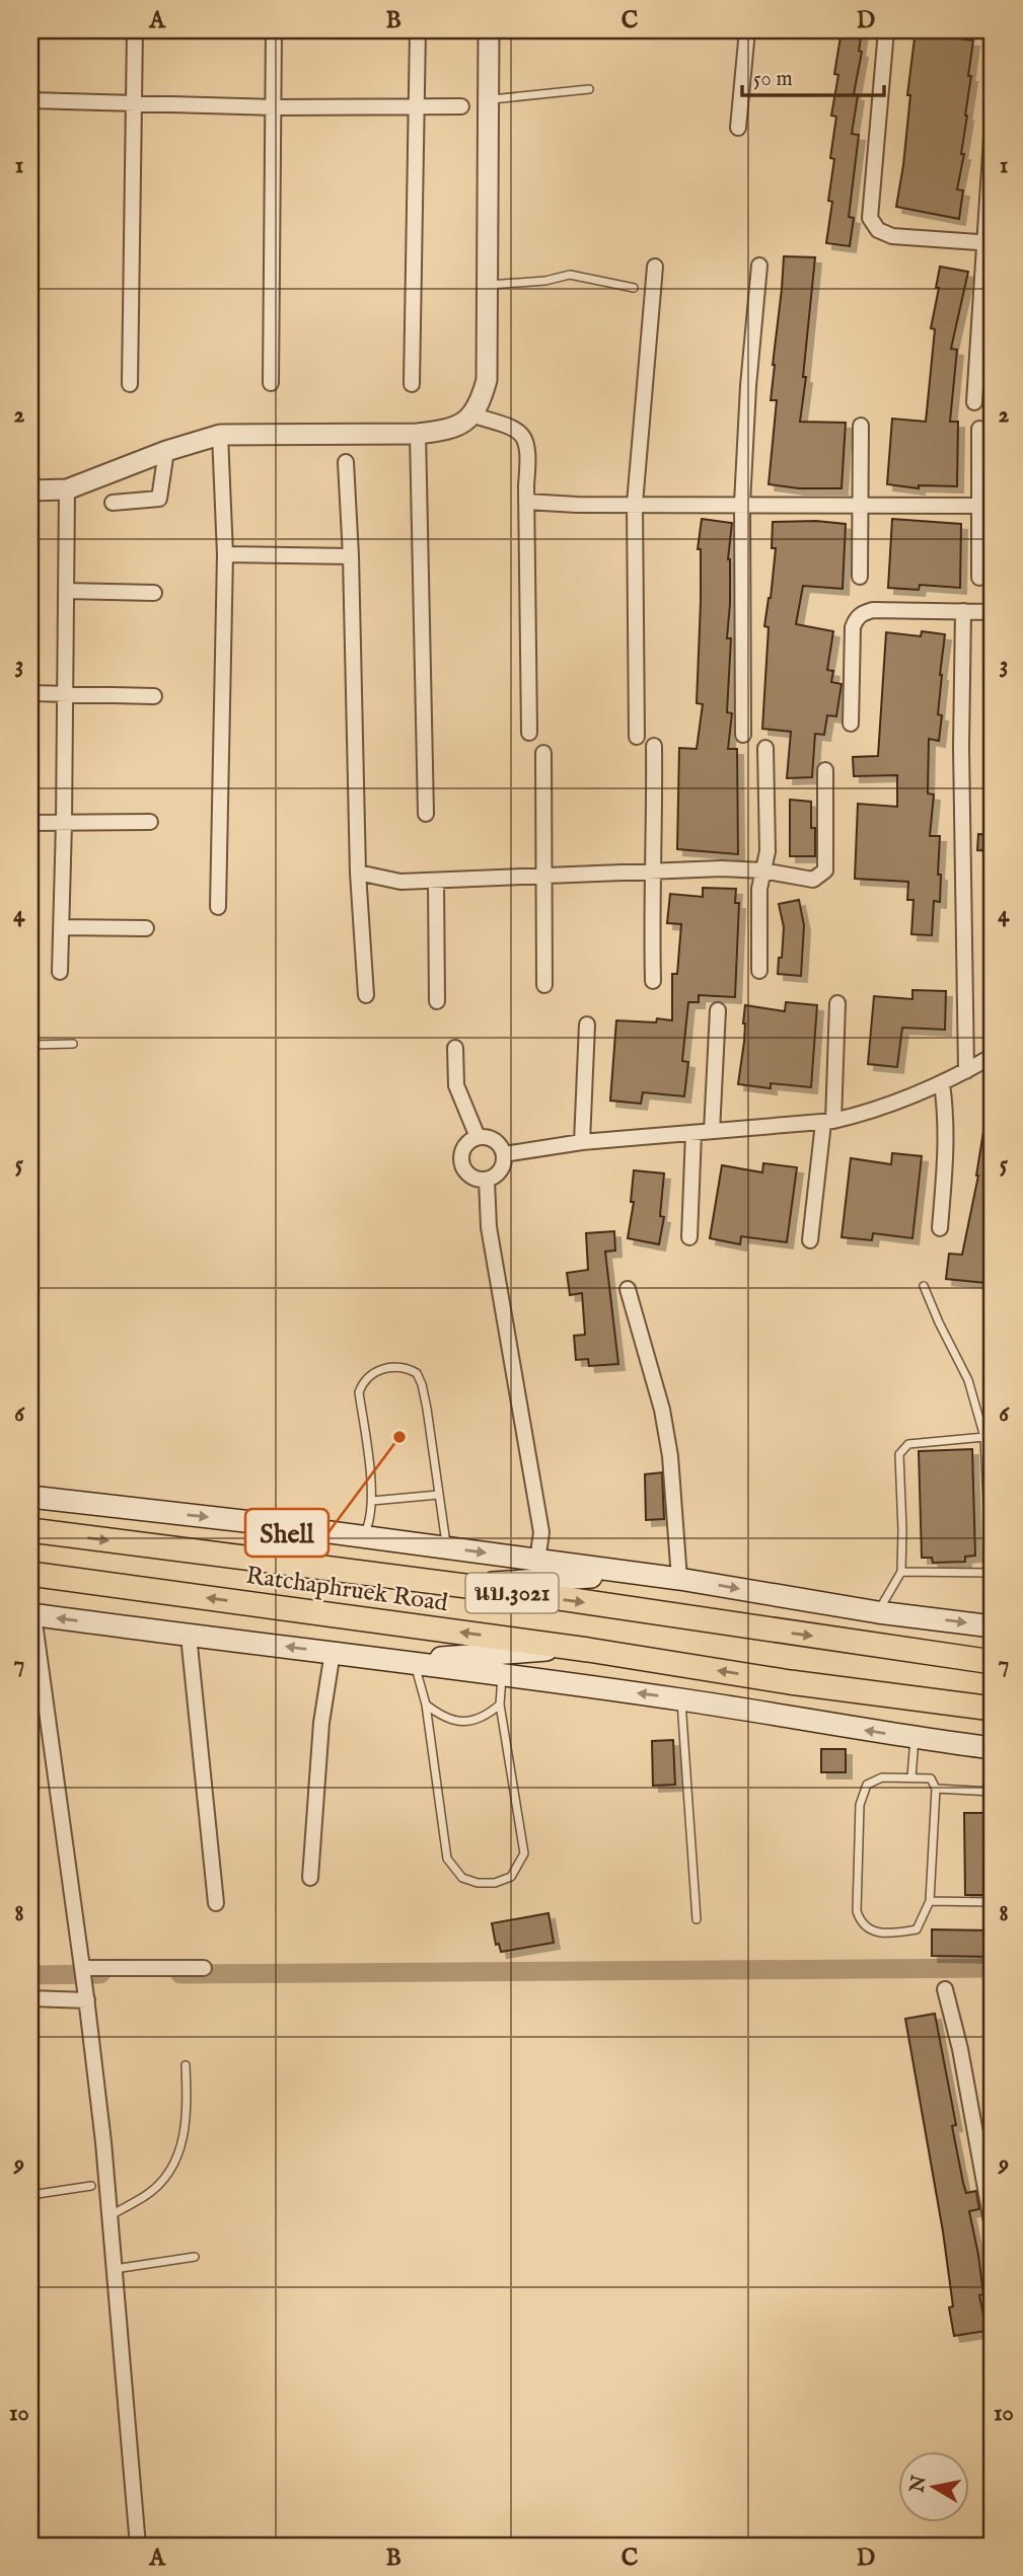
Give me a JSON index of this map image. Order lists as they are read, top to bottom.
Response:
{
  "streets": {
    "main road": ["Ratchaphruek Road", "นบ.3021"]
  },
  "places": ["Shell"],
  "scale_bar": "50 m",
  "north": "left",
  "grid": {
    "columns": [
      "A",
      "B",
      "C",
      "D"
    ],
    "rows": [
      "1",
      "2",
      "3",
      "4",
      "5",
      "6",
      "7",
      "8",
      "9",
      "10"
    ]
  }
}
